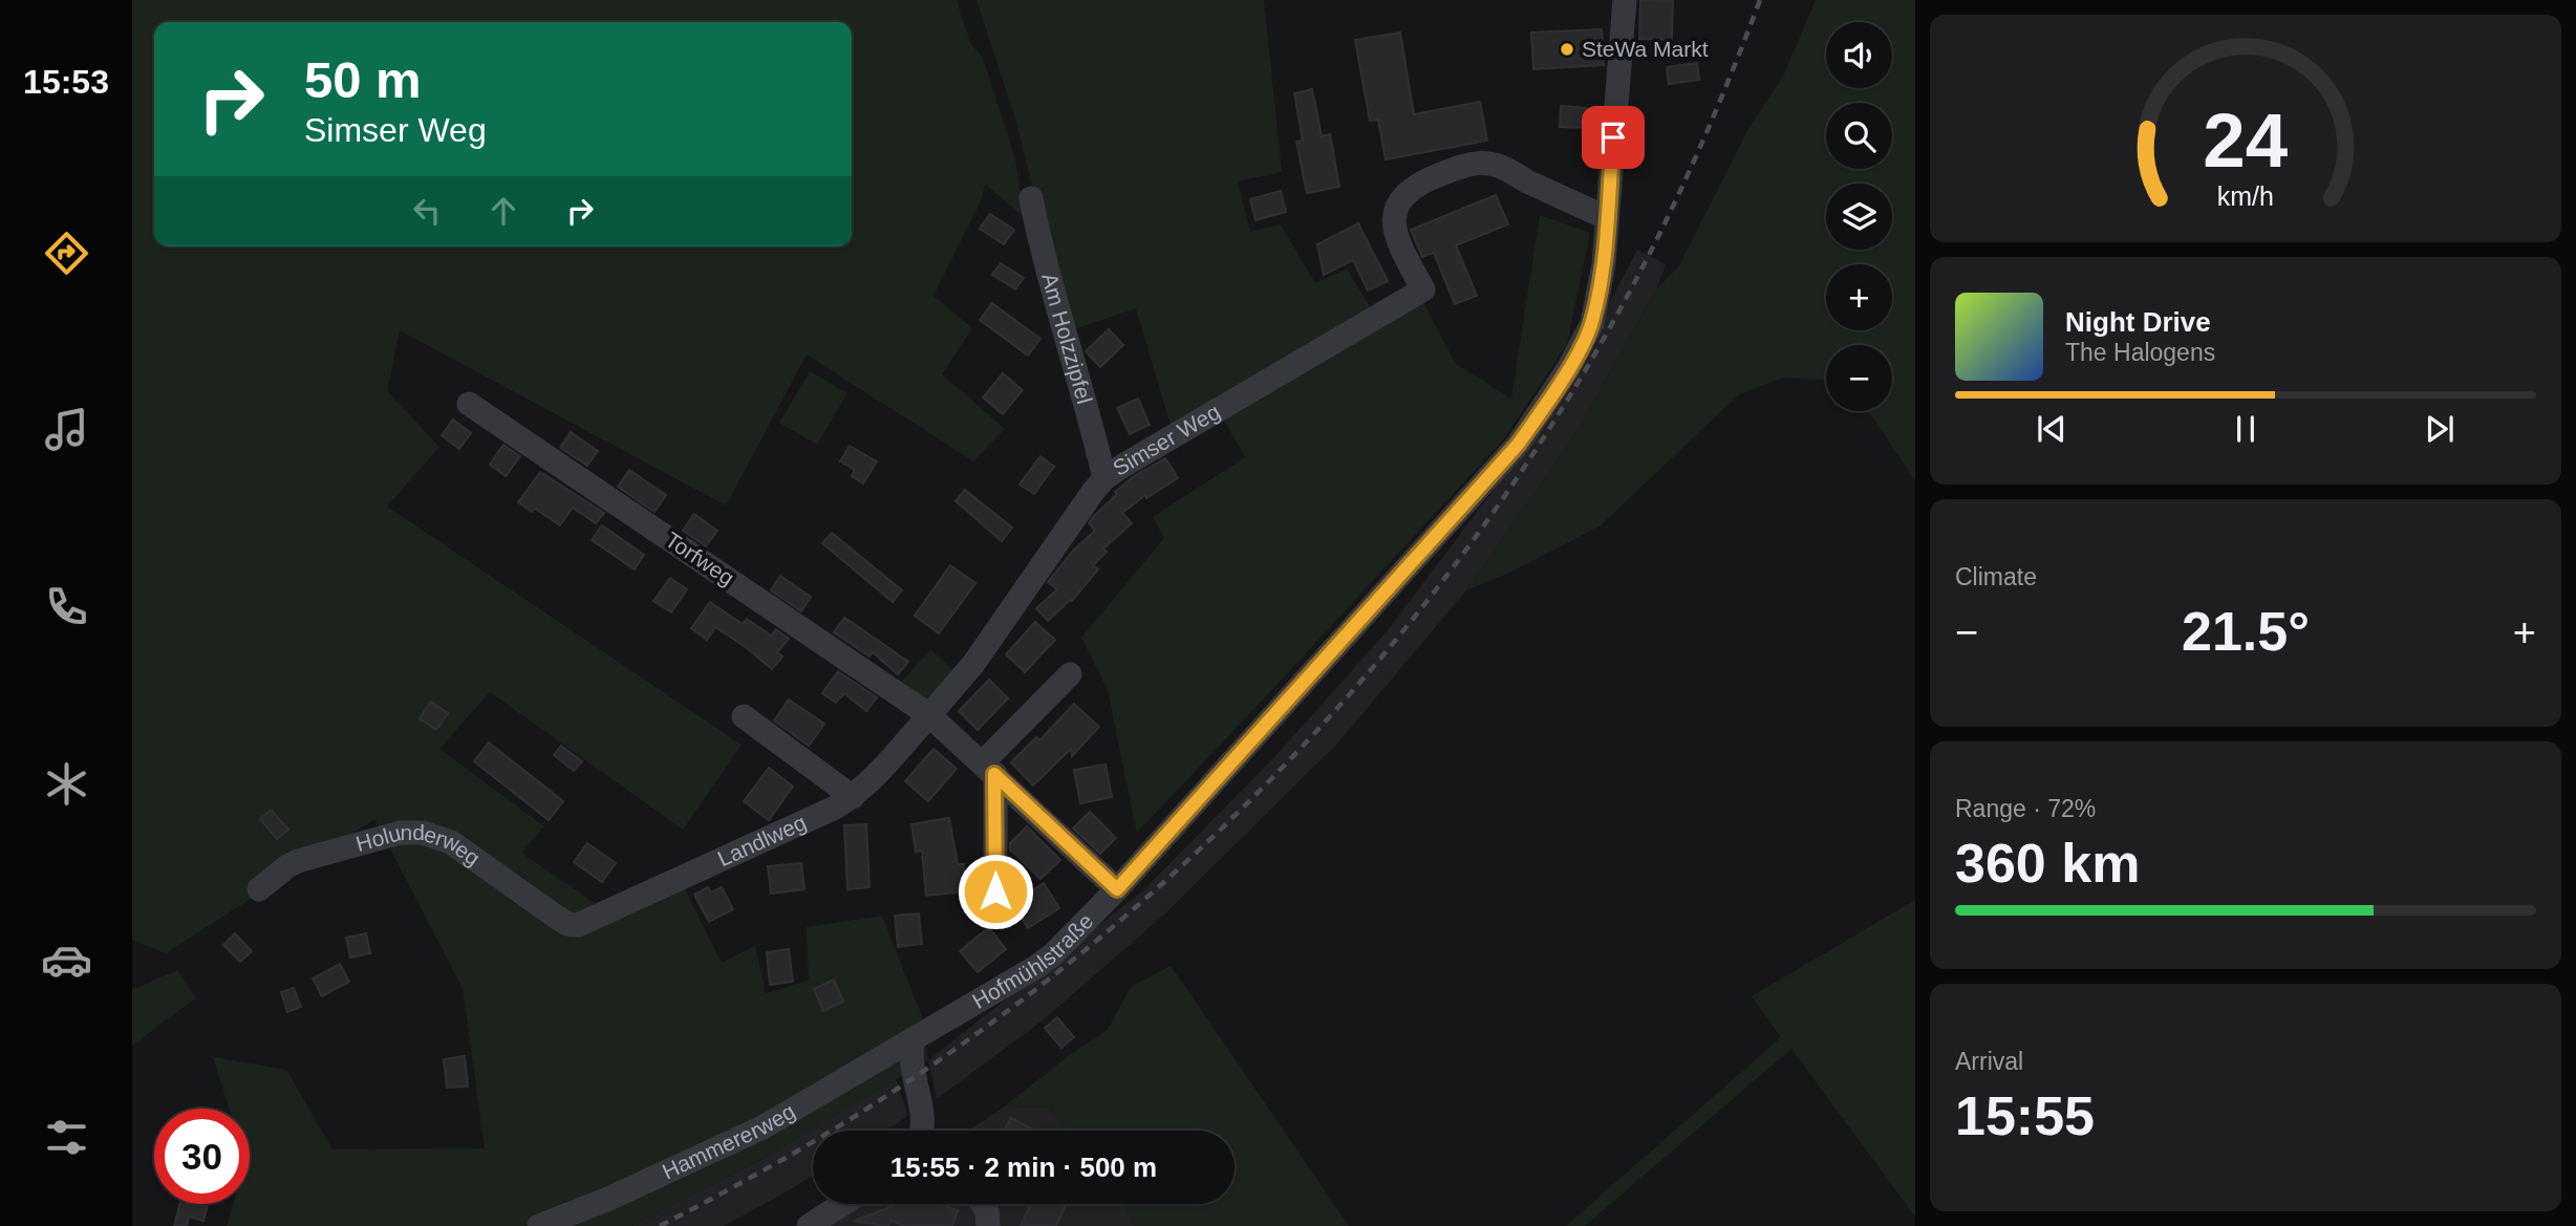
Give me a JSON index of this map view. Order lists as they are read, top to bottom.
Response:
{
  "streets": {
    "street": [
      "Am Holzzipfel",
      "Simser Weg",
      "Torfweg",
      "Landlweg",
      "Holunderweg",
      "Hofmühlstraße",
      "Hammererweg"
    ]
  },
  "crossings": [
    ["Am Holzzipfel", "Simser Weg"],
    ["Simser Weg", "Torfweg"],
    ["Simser Weg", "Landlweg"],
    ["Simser Weg", "Hofmühlstraße"],
    ["Torfweg", "Landlweg"],
    ["Landlweg", "Holunderweg"],
    ["Hofmühlstraße", "Hammererweg"]
  ],
  "places": ["SteWa Markt"],
  "page": {
    "tabs": "15:53",
    "map_buttons": ["+", "−"],
    "turn": ["50 m", "Simser Weg"],
    "song": ["Night Drive", "The Halogens"],
    "tile": [
      "Climate",
      ["Range · 72%", "360 km"],
      ["Arrival", "15:55"]
    ],
    "heat": ["−", "21.5°", "+"],
    "limit": "30",
    "trip": "15:55 · 2 min · 500 m",
    "gauge": ["24", "km/h"]
  }
}
